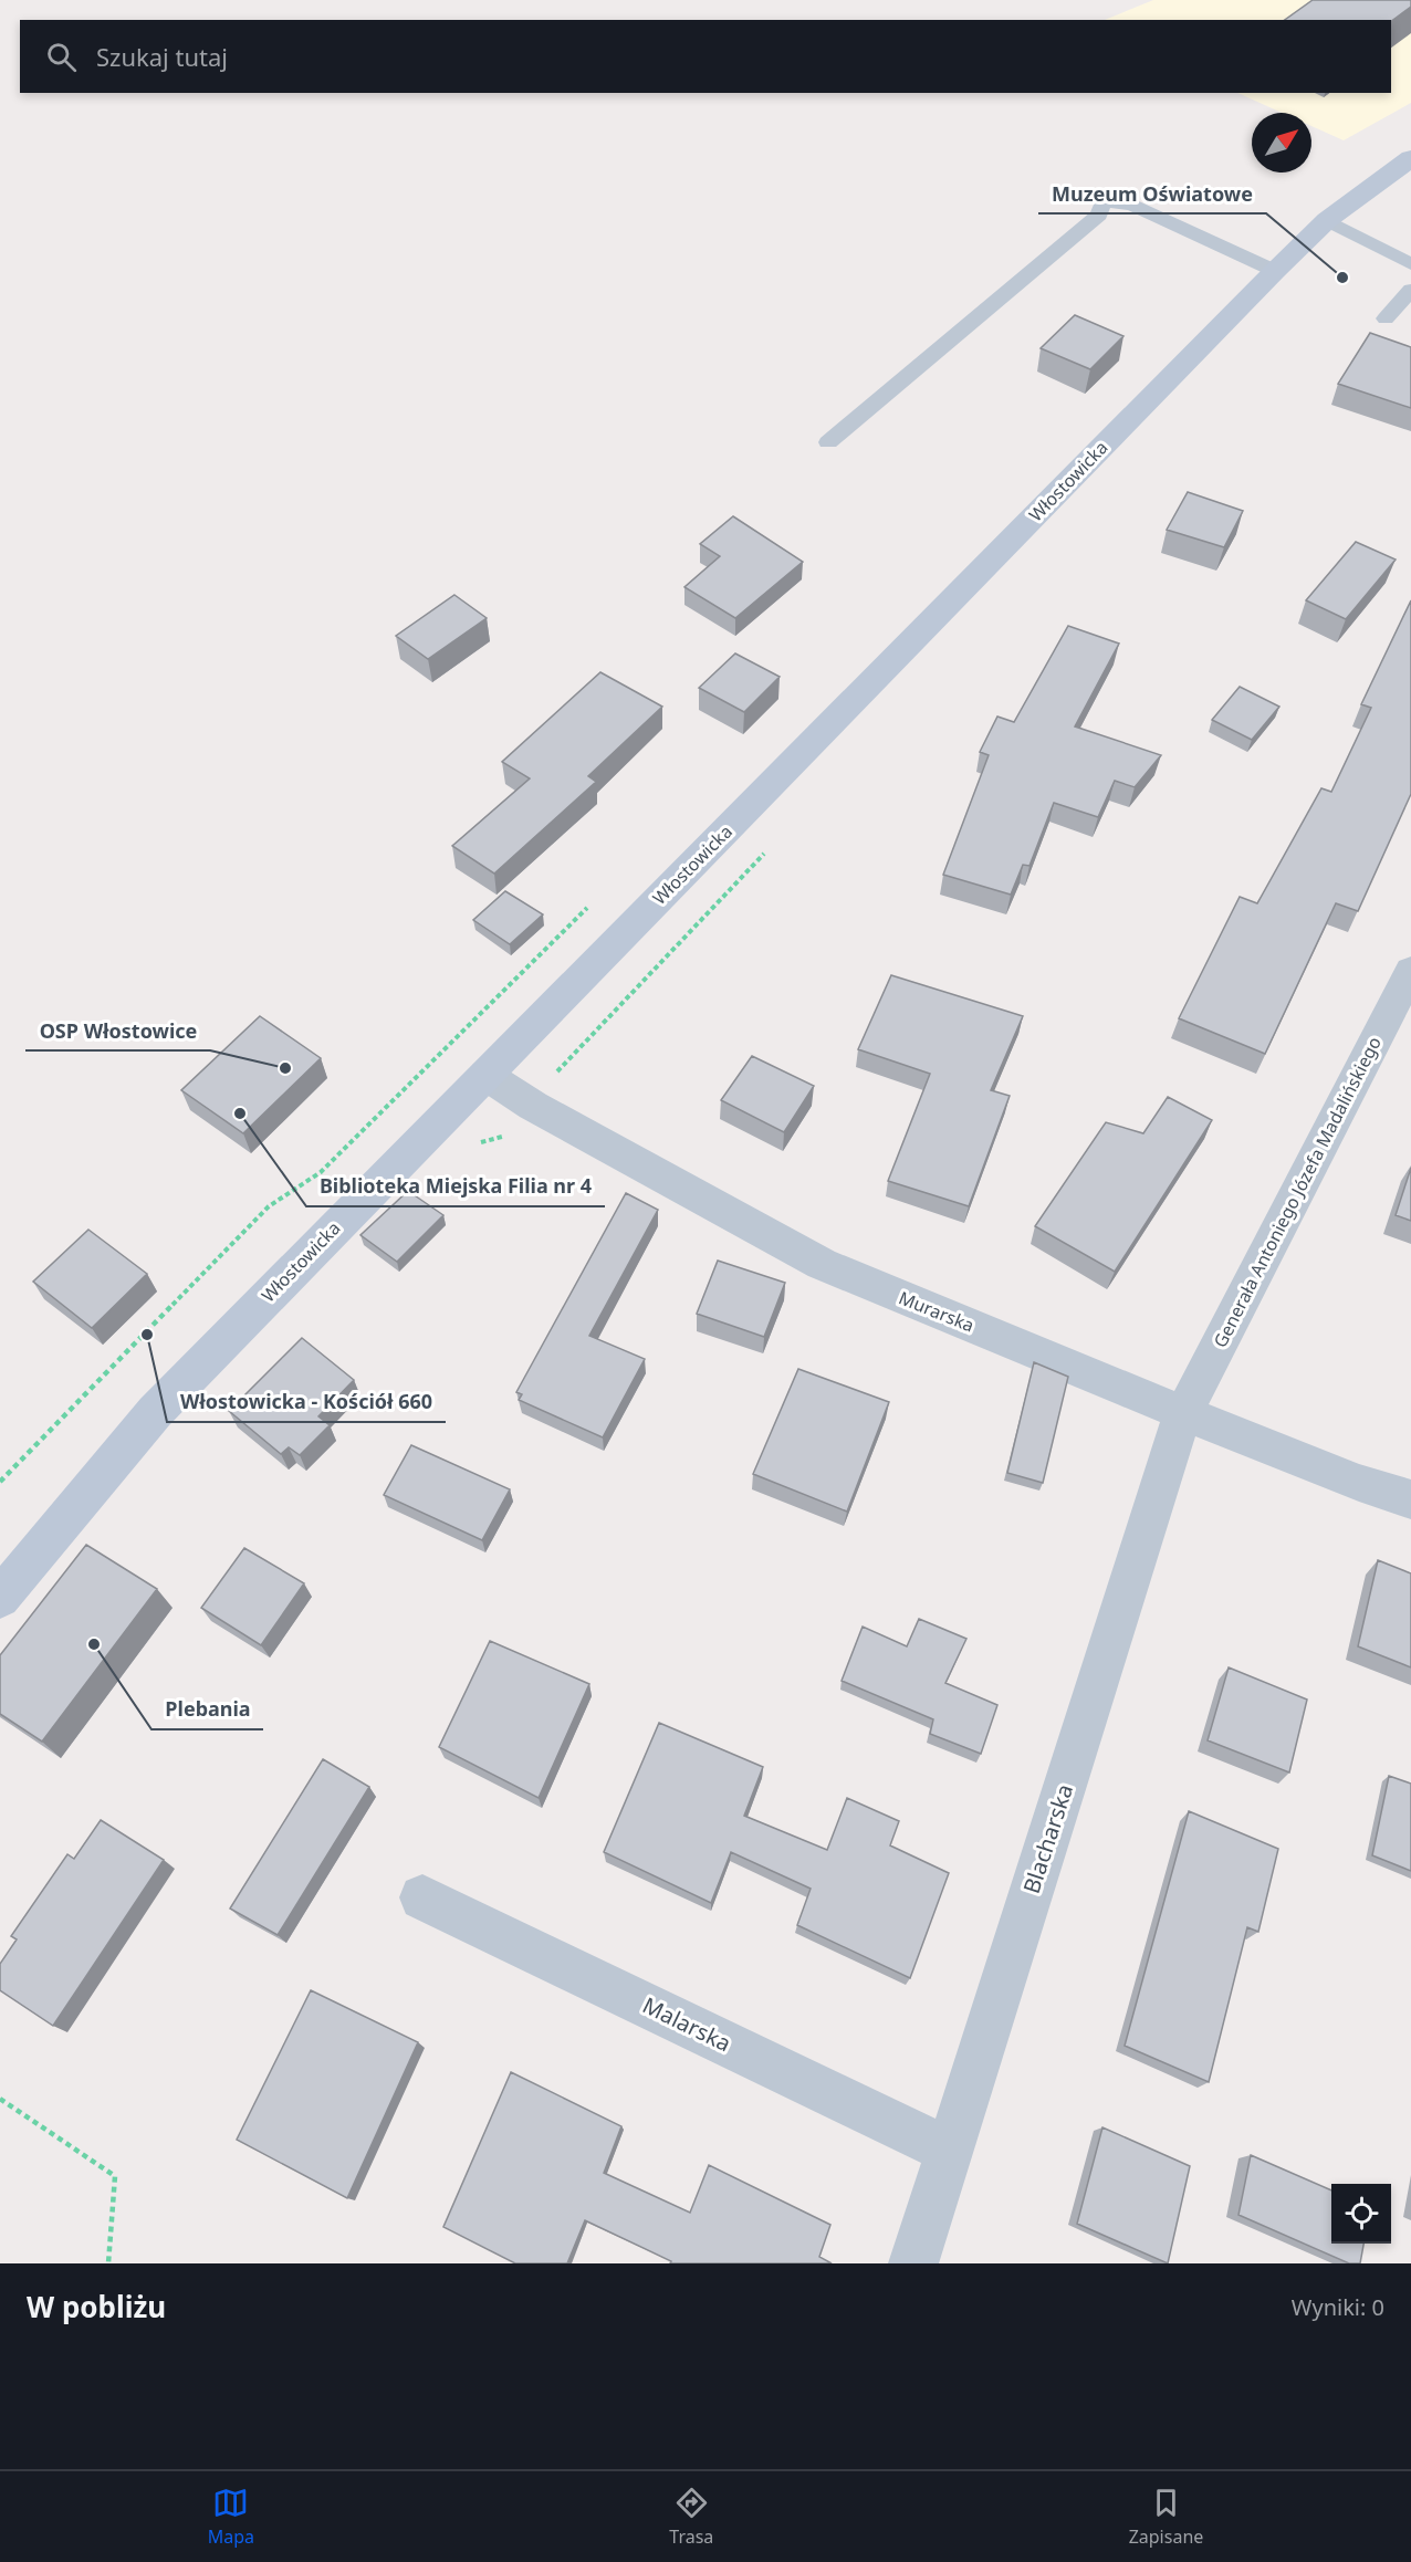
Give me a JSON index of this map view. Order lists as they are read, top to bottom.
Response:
{
  "streets": {
    "main road": ["Włostowicka"],
    "street": [
      "Generała Antoniego Józefa Madalińskiego",
      "Murarska",
      "Blacharska",
      "Malarska"
    ]
  },
  "crossings": [
    ["Włostowicka", "Murarska"],
    ["Generała Antoniego Józefa Madalińskiego", "Murarska"],
    ["Generała Antoniego Józefa Madalińskiego", "Blacharska"],
    ["Murarska", "Blacharska"],
    ["Blacharska", "Malarska"]
  ],
  "places": [
    "Muzeum Oświatowe",
    "OSP Włostowice",
    "Biblioteka Miejska Filia nr 4",
    "Włostowicka - Kościół 660",
    "Plebania"
  ],
  "north": "top right",
  "page": {
    "search": "Szukaj tutaj",
    "heading": ["W pobliżu", "Wyniki: 0"],
    "nav": ["Mapa", "Trasa", "Zapisane"]
  }
}
